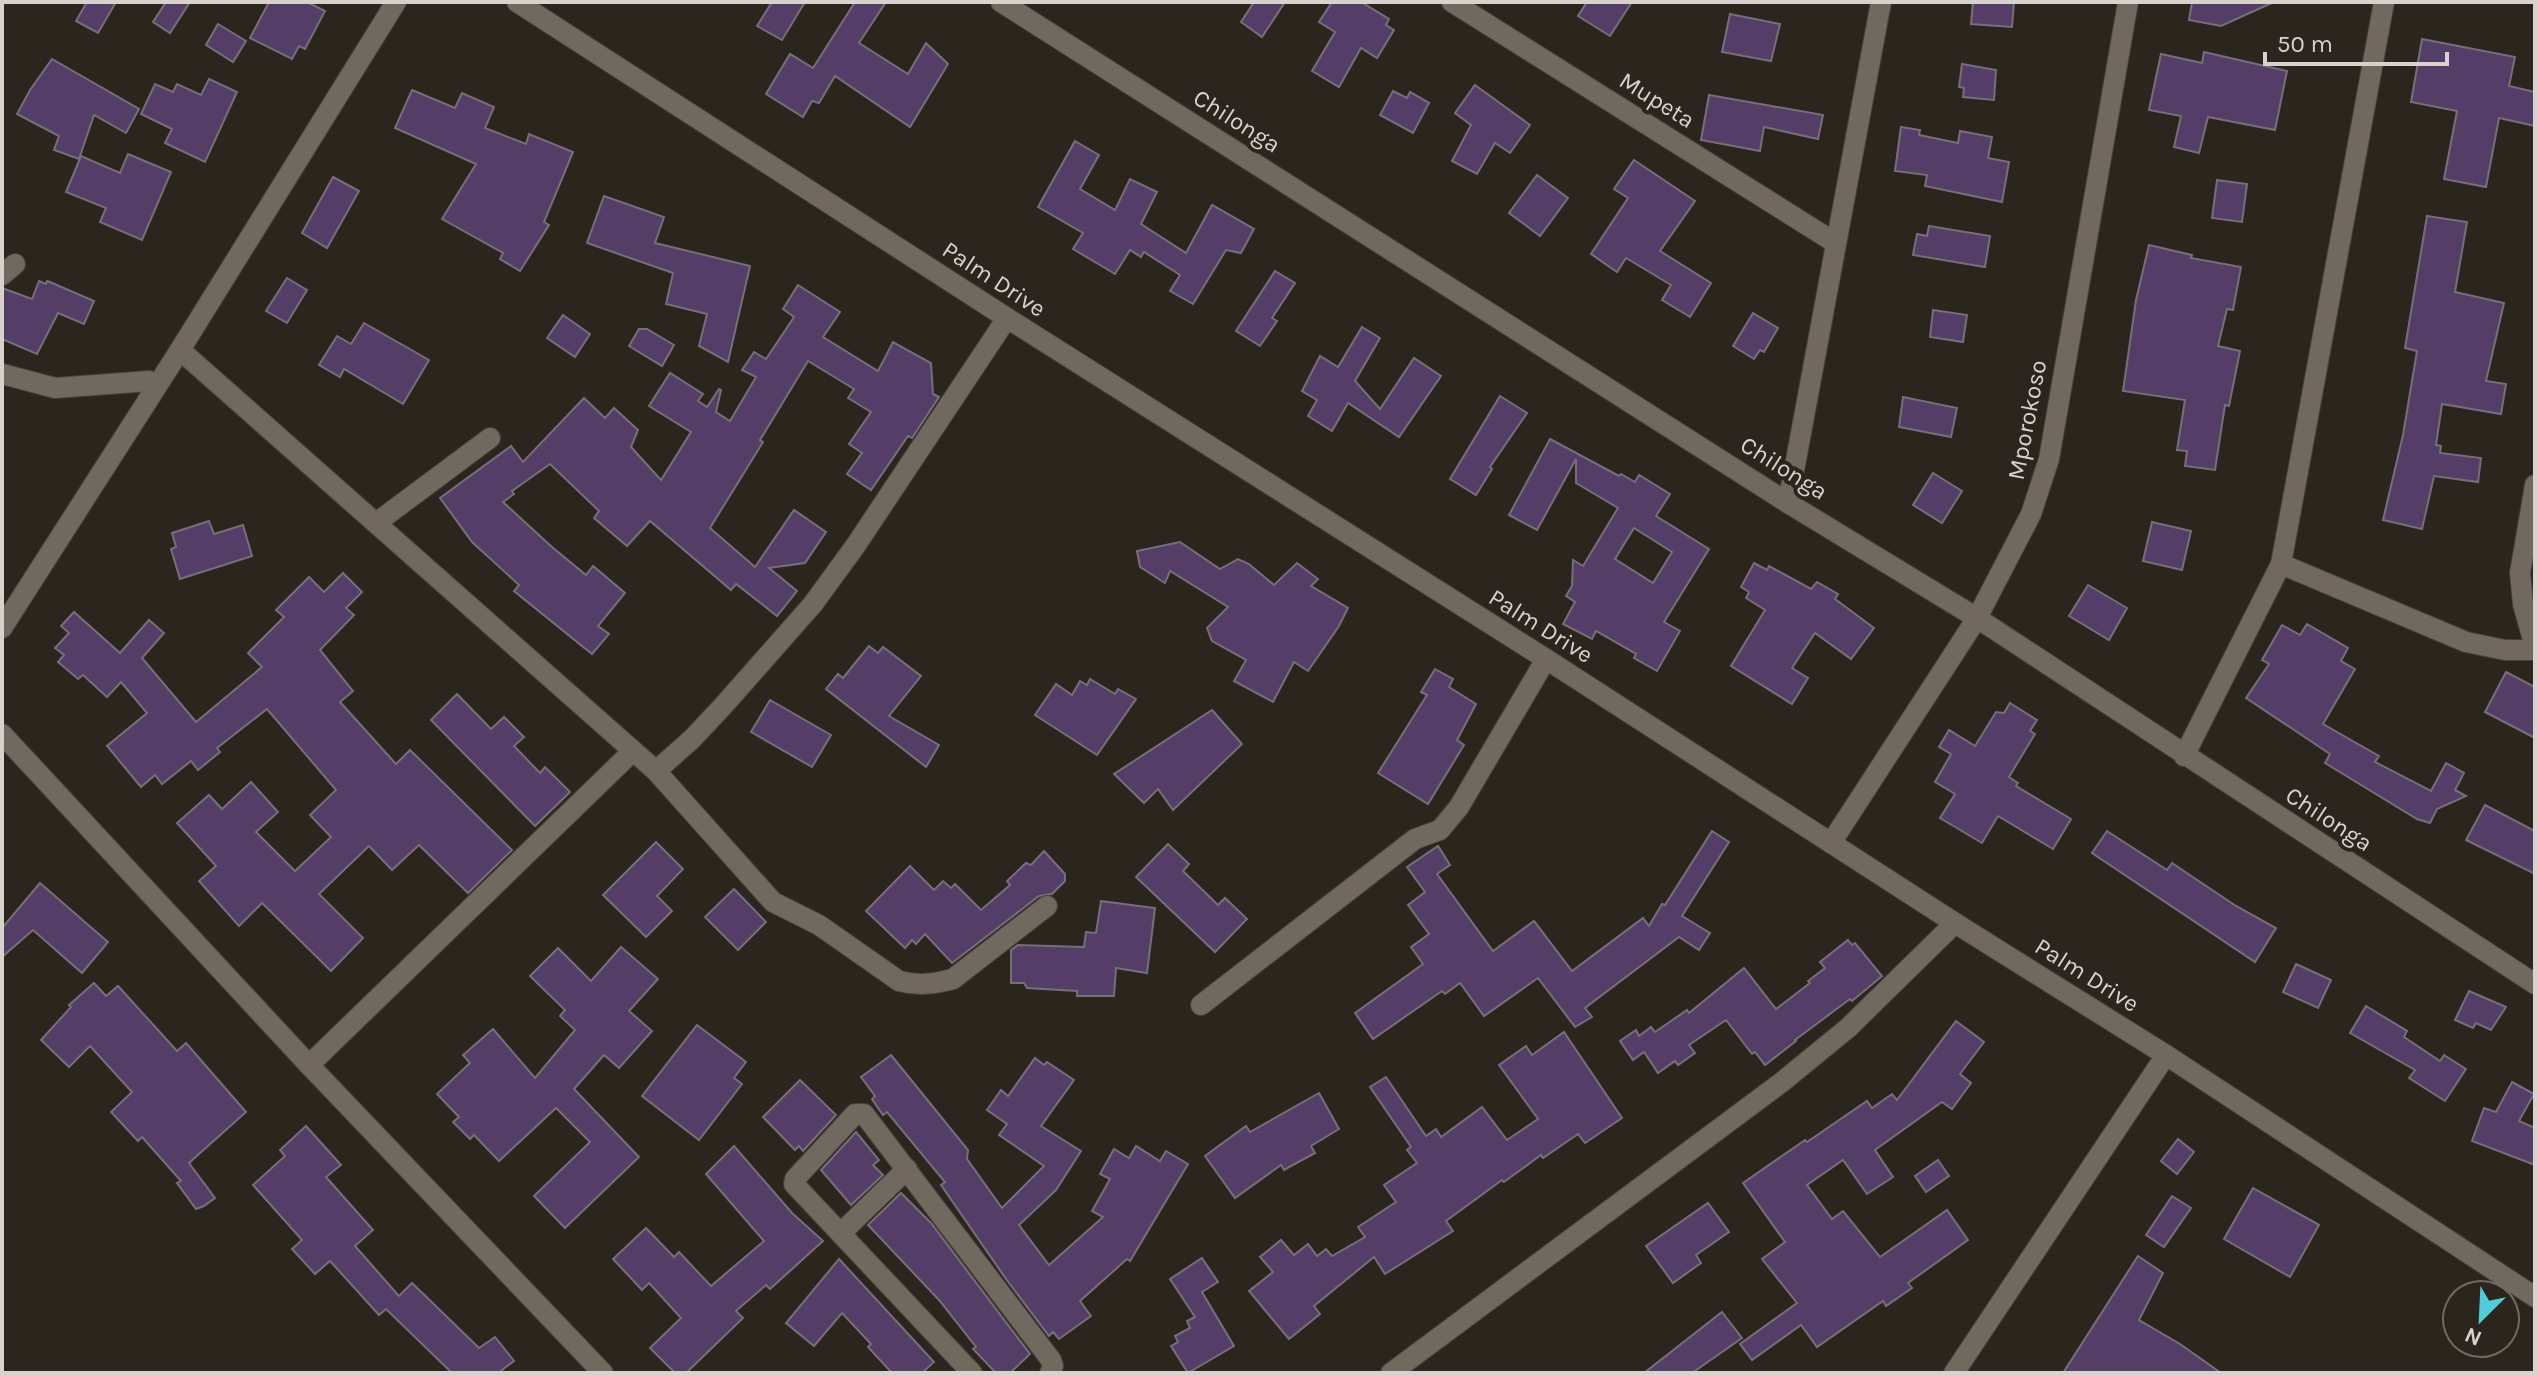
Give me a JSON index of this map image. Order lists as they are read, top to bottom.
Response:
{
  "streets": {
    "street": [
      "Mupeta",
      "Chilonga",
      "Palm Drive",
      "Mporokoso"
    ]
  },
  "crossings": [
    ["Chilonga", "Mporokoso"],
    ["Palm Drive", "Mporokoso"]
  ],
  "scale_bar": "50 m",
  "north": "bottom left"
}
